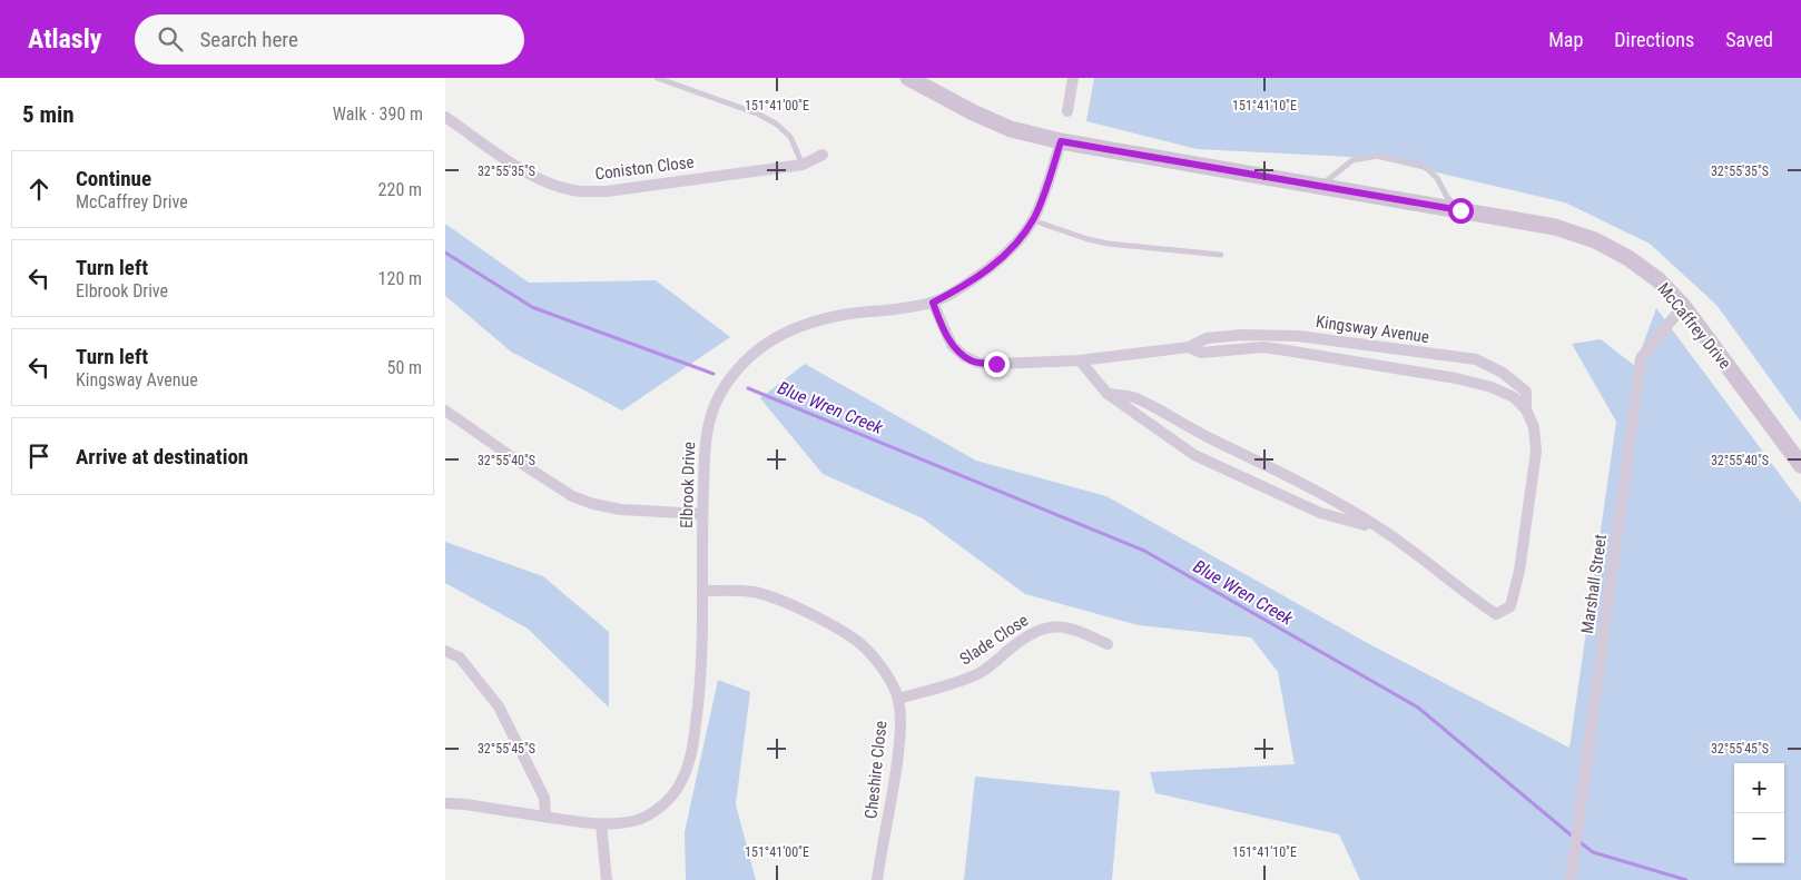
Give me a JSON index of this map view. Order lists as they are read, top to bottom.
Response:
{
  "streets": {
    "main road": ["McCaffrey Drive"],
    "street": [
      "Coniston Close",
      "Kingsway Avenue",
      "Elbrook Drive",
      "Marshall Street",
      "Slade Close",
      "Cheshire Close"
    ]
  },
  "crossings": [
    ["McCaffrey Drive", "Elbrook Drive"],
    ["McCaffrey Drive", "Marshall Street"],
    ["Kingsway Avenue", "Elbrook Drive"],
    ["Elbrook Drive", "Cheshire Close"],
    ["Slade Close", "Cheshire Close"]
  ],
  "water": ["Blue Wren Creek"],
  "page": {
    "header": "Atlasly",
    "search": "Search here",
    "nav": ["Map", "Directions", "Saved"],
    "heading": ["5 min", "Walk · 390 m"],
    "list": [
      ["Continue", "McCaffrey Drive", "220 m"],
      ["Turn left", "Elbrook Drive", "120 m"],
      ["Turn left", "Kingsway Avenue", "50 m"],
      "Arrive at destination"
    ],
    "map_buttons": ["+", "−"]
  },
  "coordinates": [
    "151°41'00\"E",
    "151°41'10\"E",
    "32°55'35\"S",
    "32°55'40\"S",
    "32°55'45\"S"
  ]
}
